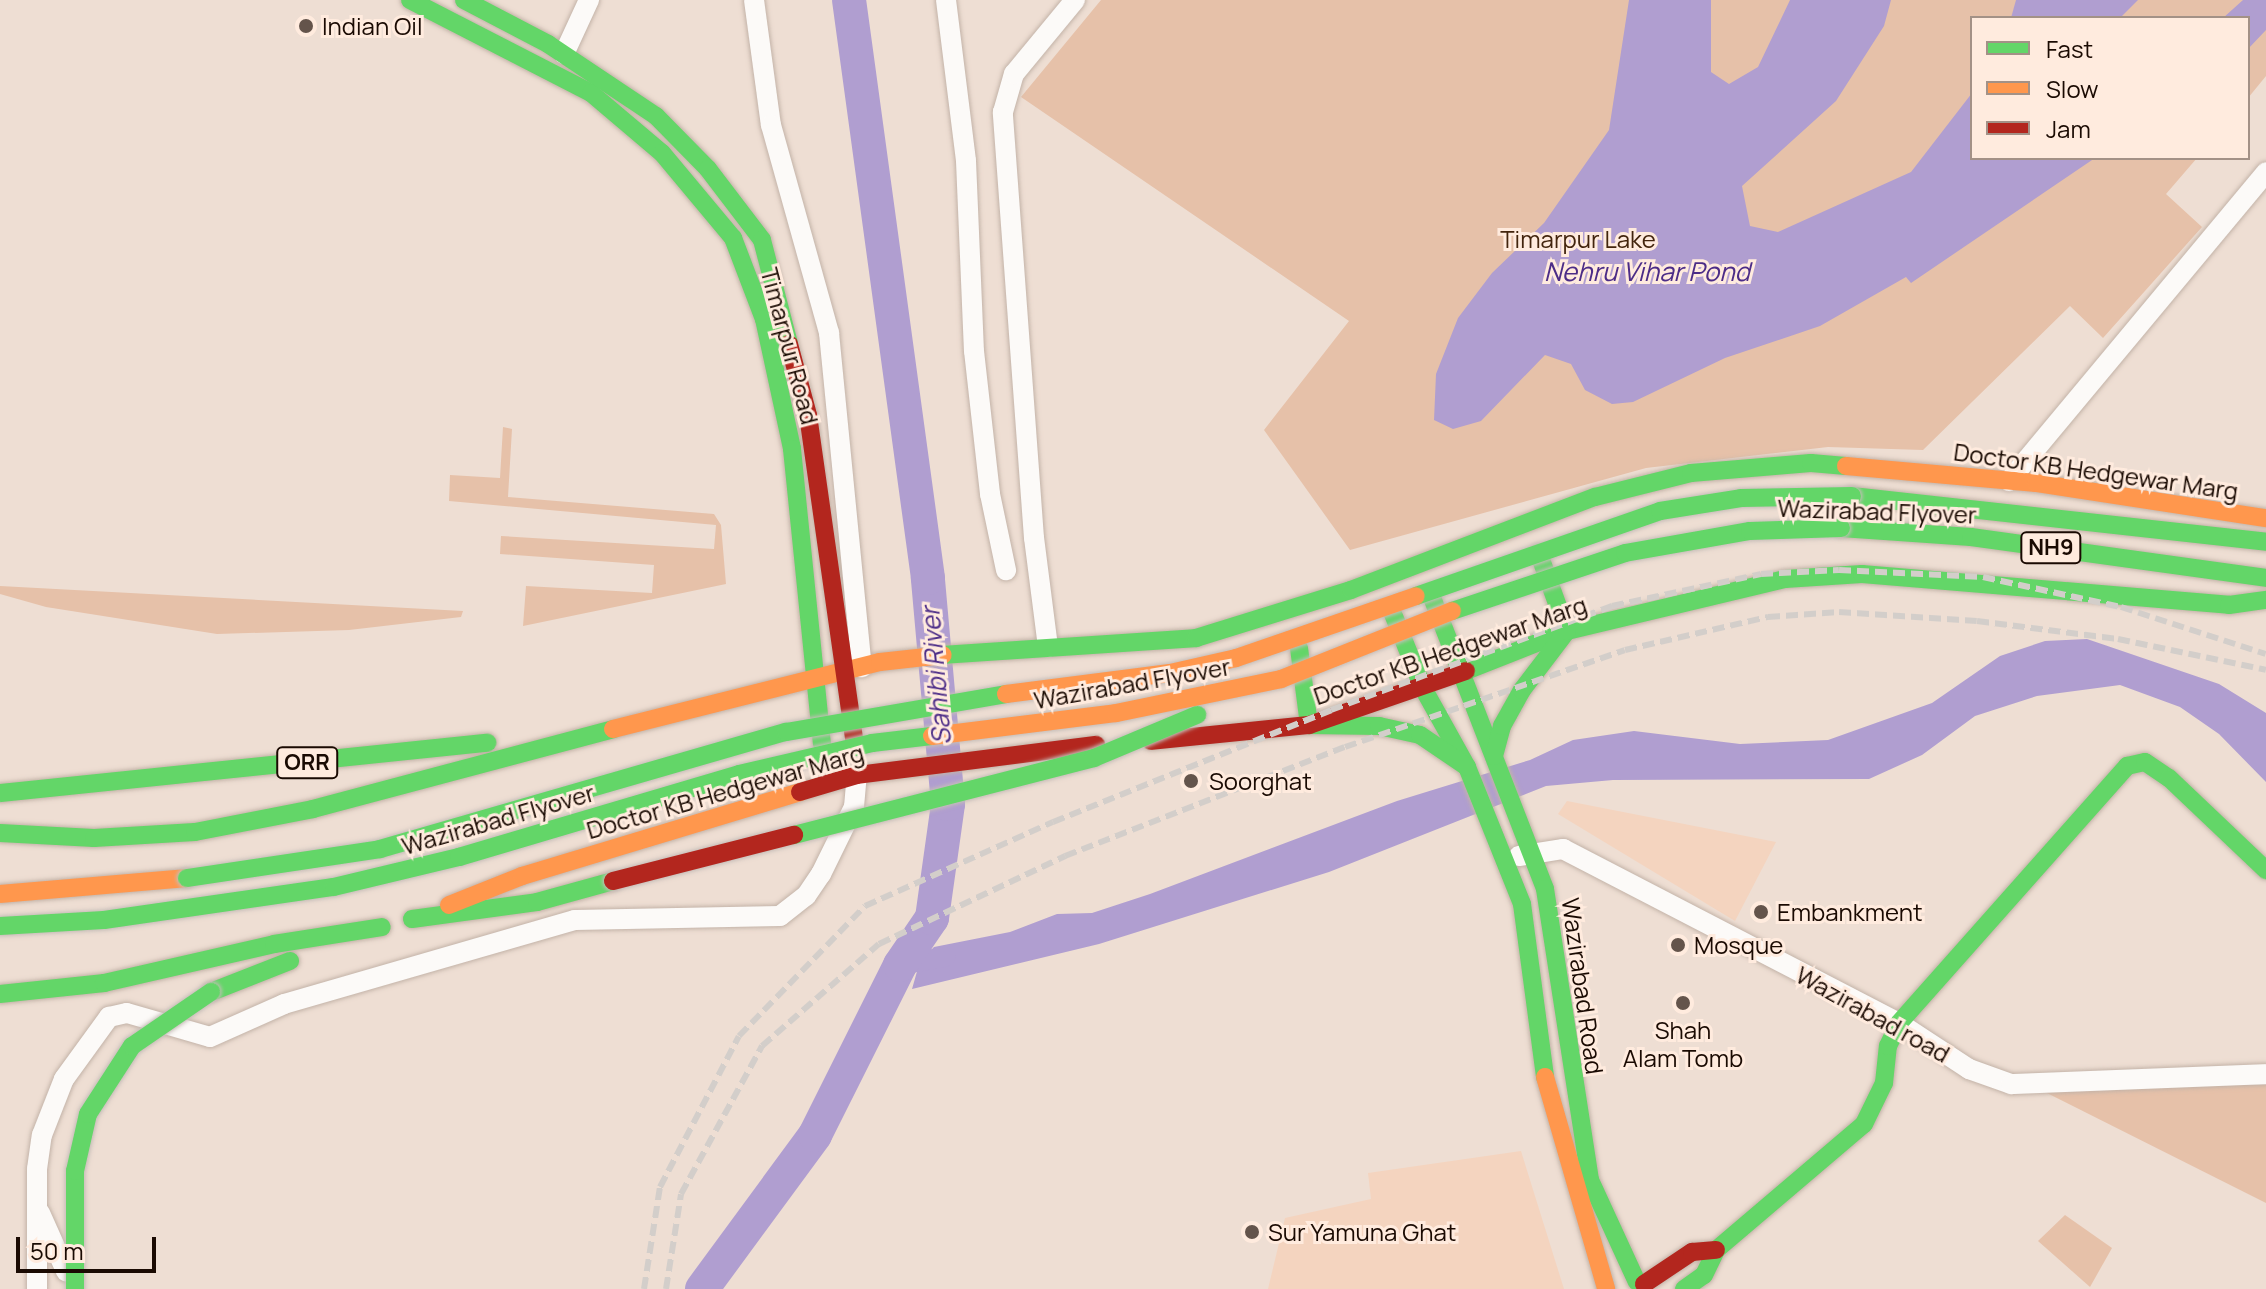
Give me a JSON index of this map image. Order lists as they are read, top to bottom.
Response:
{
  "streets": {
    "main road": [
      "Timarpur Road",
      "Doctor KB Hedgewar Marg",
      "Wazirabad Flyover",
      "NH9",
      "ORR",
      "Wazirabad Road"
    ],
    "street": ["Wazirabad road"]
  },
  "crossings": [
    ["Timarpur Road", "Doctor KB Hedgewar Marg"],
    ["Doctor KB Hedgewar Marg", "ORR"],
    ["Doctor KB Hedgewar Marg", "Wazirabad Road"],
    ["Wazirabad Road", "Wazirabad road"]
  ],
  "water": ["Nehru Vihar Pond", "Sahibi River"],
  "parks": ["Timarpur Lake"],
  "places": [
    "Indian Oil",
    "Soorghat",
    "Embankment",
    "Mosque",
    "Shah Alam Tomb",
    "Sur Yamuna Ghat"
  ],
  "legend": ["Fast", "Slow", "Jam"],
  "scale_bar": "50 m"
}
